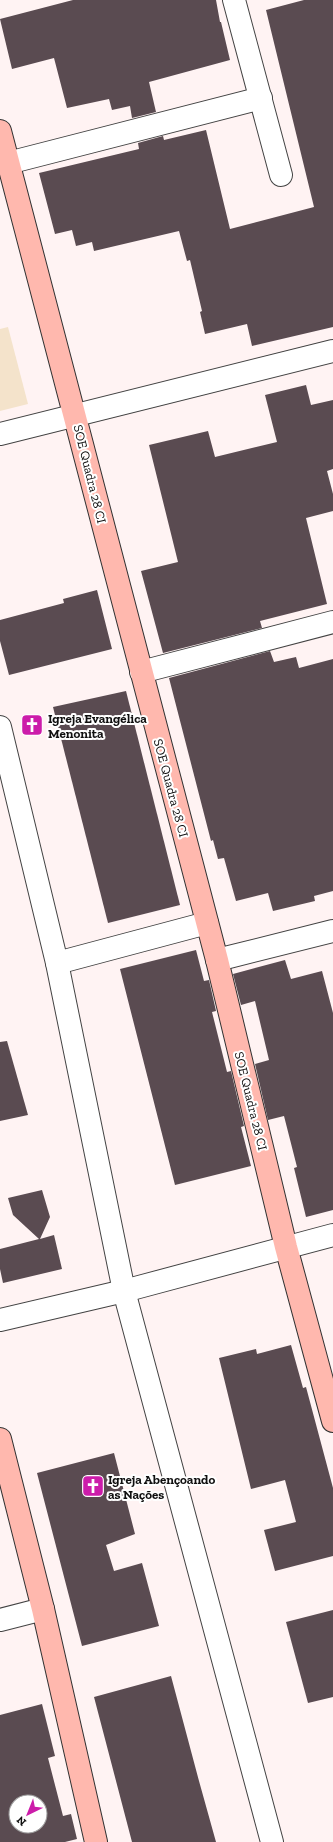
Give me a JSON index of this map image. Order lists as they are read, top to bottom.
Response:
{
  "streets": {
    "street": ["SOE Quadra 28 CI"]
  },
  "places": {
    "church": ["Igreja Evangélica Menonita", "Igreja Abençoando as Nações"]
  },
  "north": "bottom left"
}
